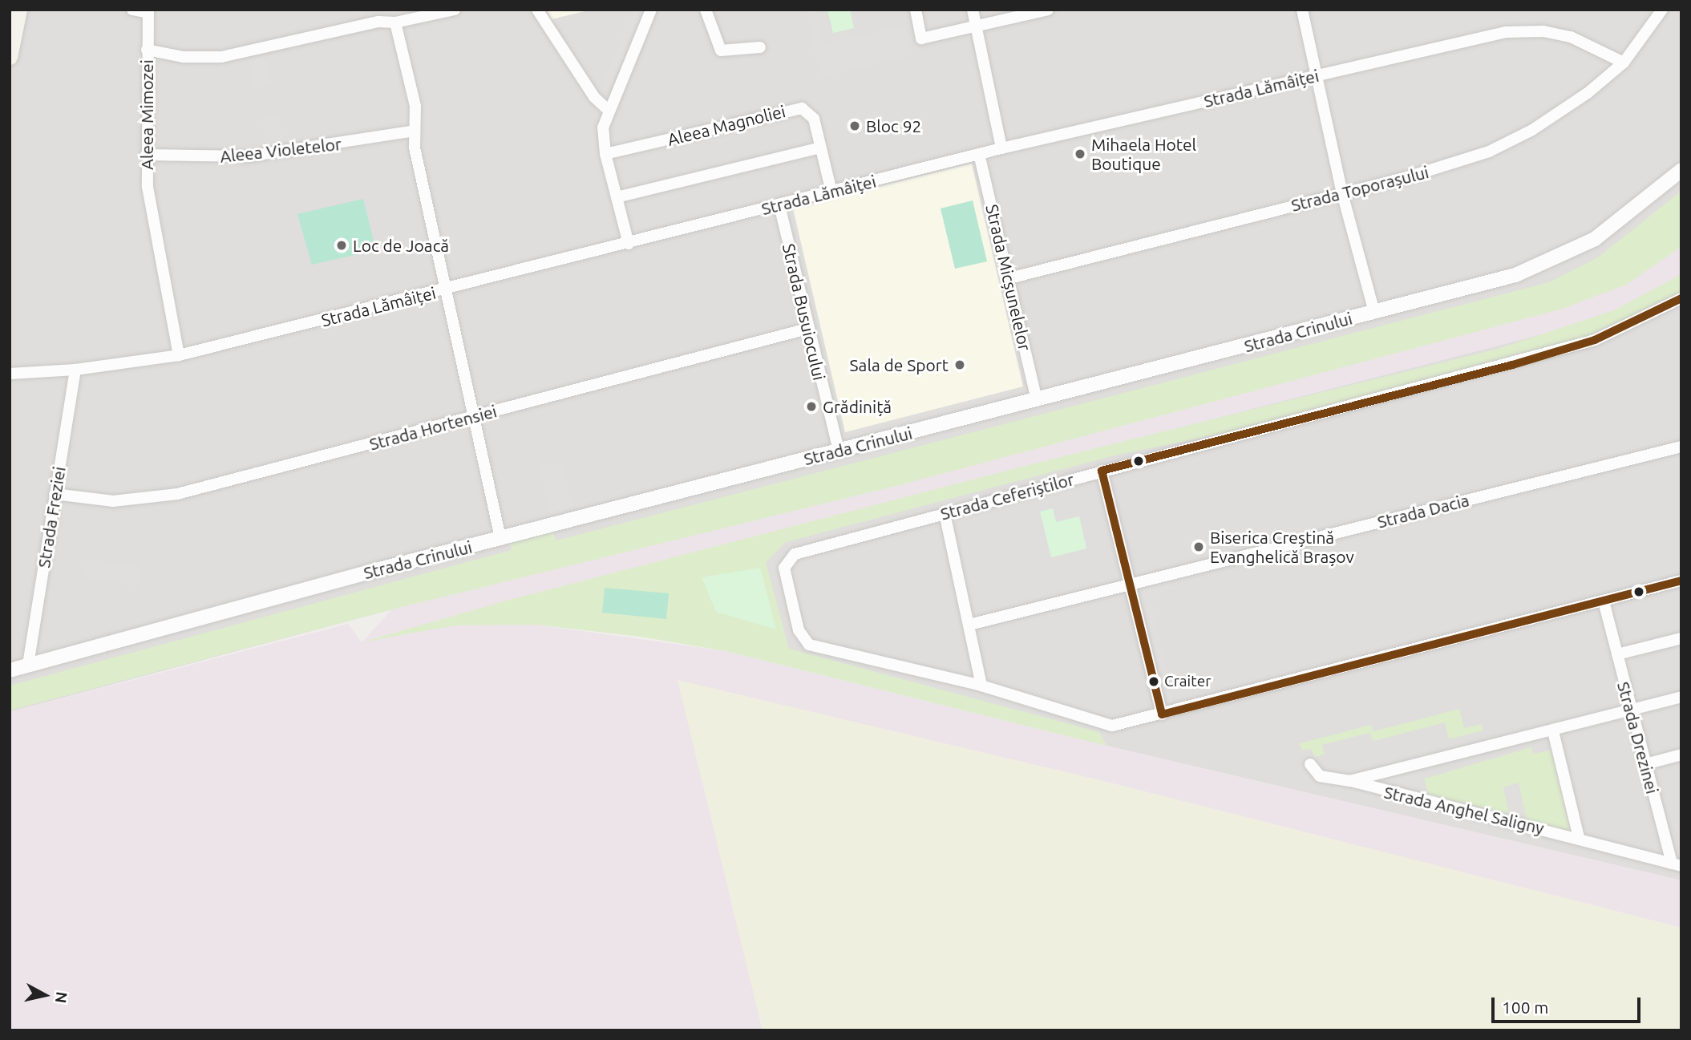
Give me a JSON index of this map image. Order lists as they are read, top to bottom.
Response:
{
  "streets": {
    "street": [
      "Strada Lămâiței",
      "Aleea Mimozei",
      "Aleea Magnoliei",
      "Aleea Violetelor",
      "Strada Toporașului",
      "Strada Micșunelelor",
      "Strada Busuiocului",
      "Strada Crinului",
      "Strada Hortensiei",
      "Strada Ceferiștilor",
      "Strada Dacia",
      "Strada Freziei",
      "Strada Drezinei",
      "Strada Anghel Saligny"
    ]
  },
  "crossings": [
    ["Strada Lămâiței", "Aleea Mimozei"],
    ["Strada Lămâiței", "Aleea Magnoliei"],
    ["Strada Lămâiței", "Strada Toporașului"],
    ["Strada Lămâiței", "Strada Micșunelelor"],
    ["Strada Lămâiței", "Strada Busuiocului"],
    ["Strada Lămâiței", "Strada Freziei"],
    ["Aleea Mimozei", "Aleea Violetelor"],
    ["Strada Toporașului", "Strada Micșunelelor"],
    ["Strada Micșunelelor", "Strada Crinului"],
    ["Strada Busuiocului", "Strada Crinului"],
    ["Strada Busuiocului", "Strada Hortensiei"],
    ["Strada Crinului", "Strada Freziei"],
    ["Strada Hortensiei", "Strada Freziei"],
    ["Strada Drezinei", "Strada Anghel Saligny"]
  ],
  "places": [
    "Bloc 92",
    "Mihaela Hotel Boutique",
    "Loc de Joacă",
    "Sala de Sport",
    "Grădiniță",
    "Biserica Creștină Evanghelică Brașov",
    "Craiter"
  ],
  "scale_bar": "100 m",
  "north": "right"
}
